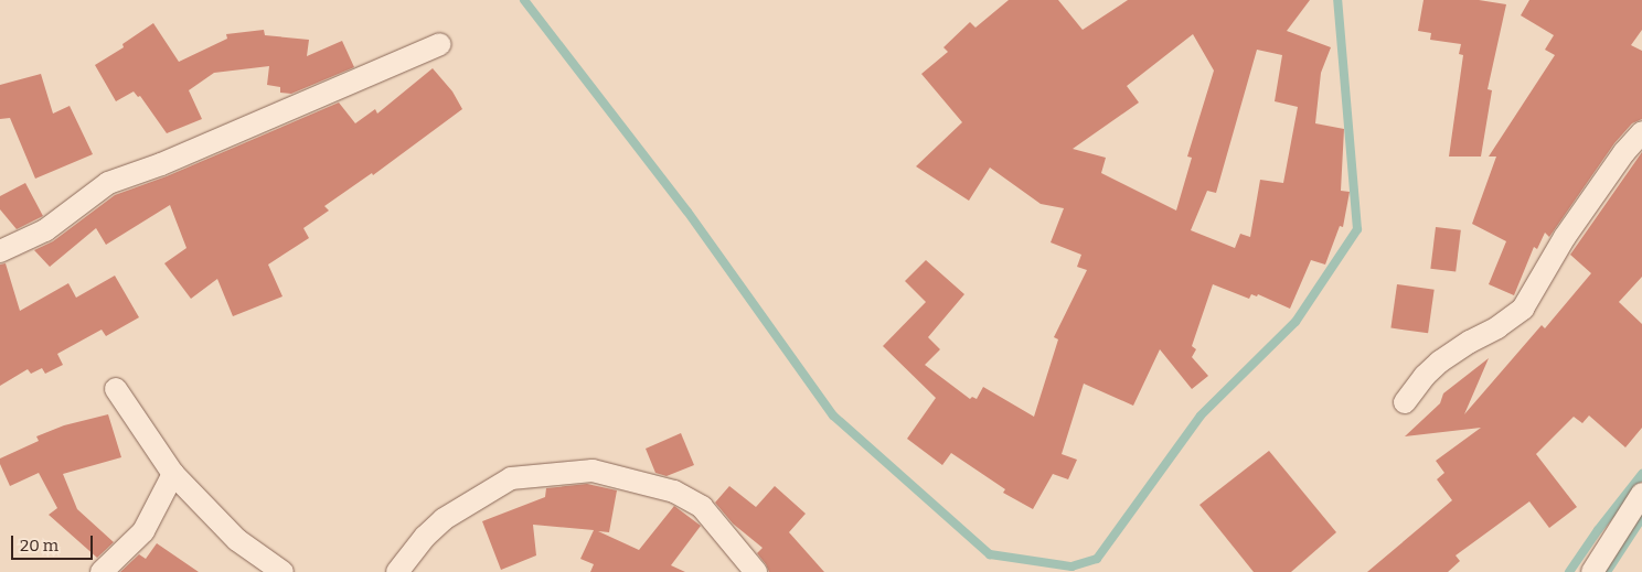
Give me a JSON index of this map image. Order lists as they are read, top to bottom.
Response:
{
  "scale_bar": "20 m"
}
